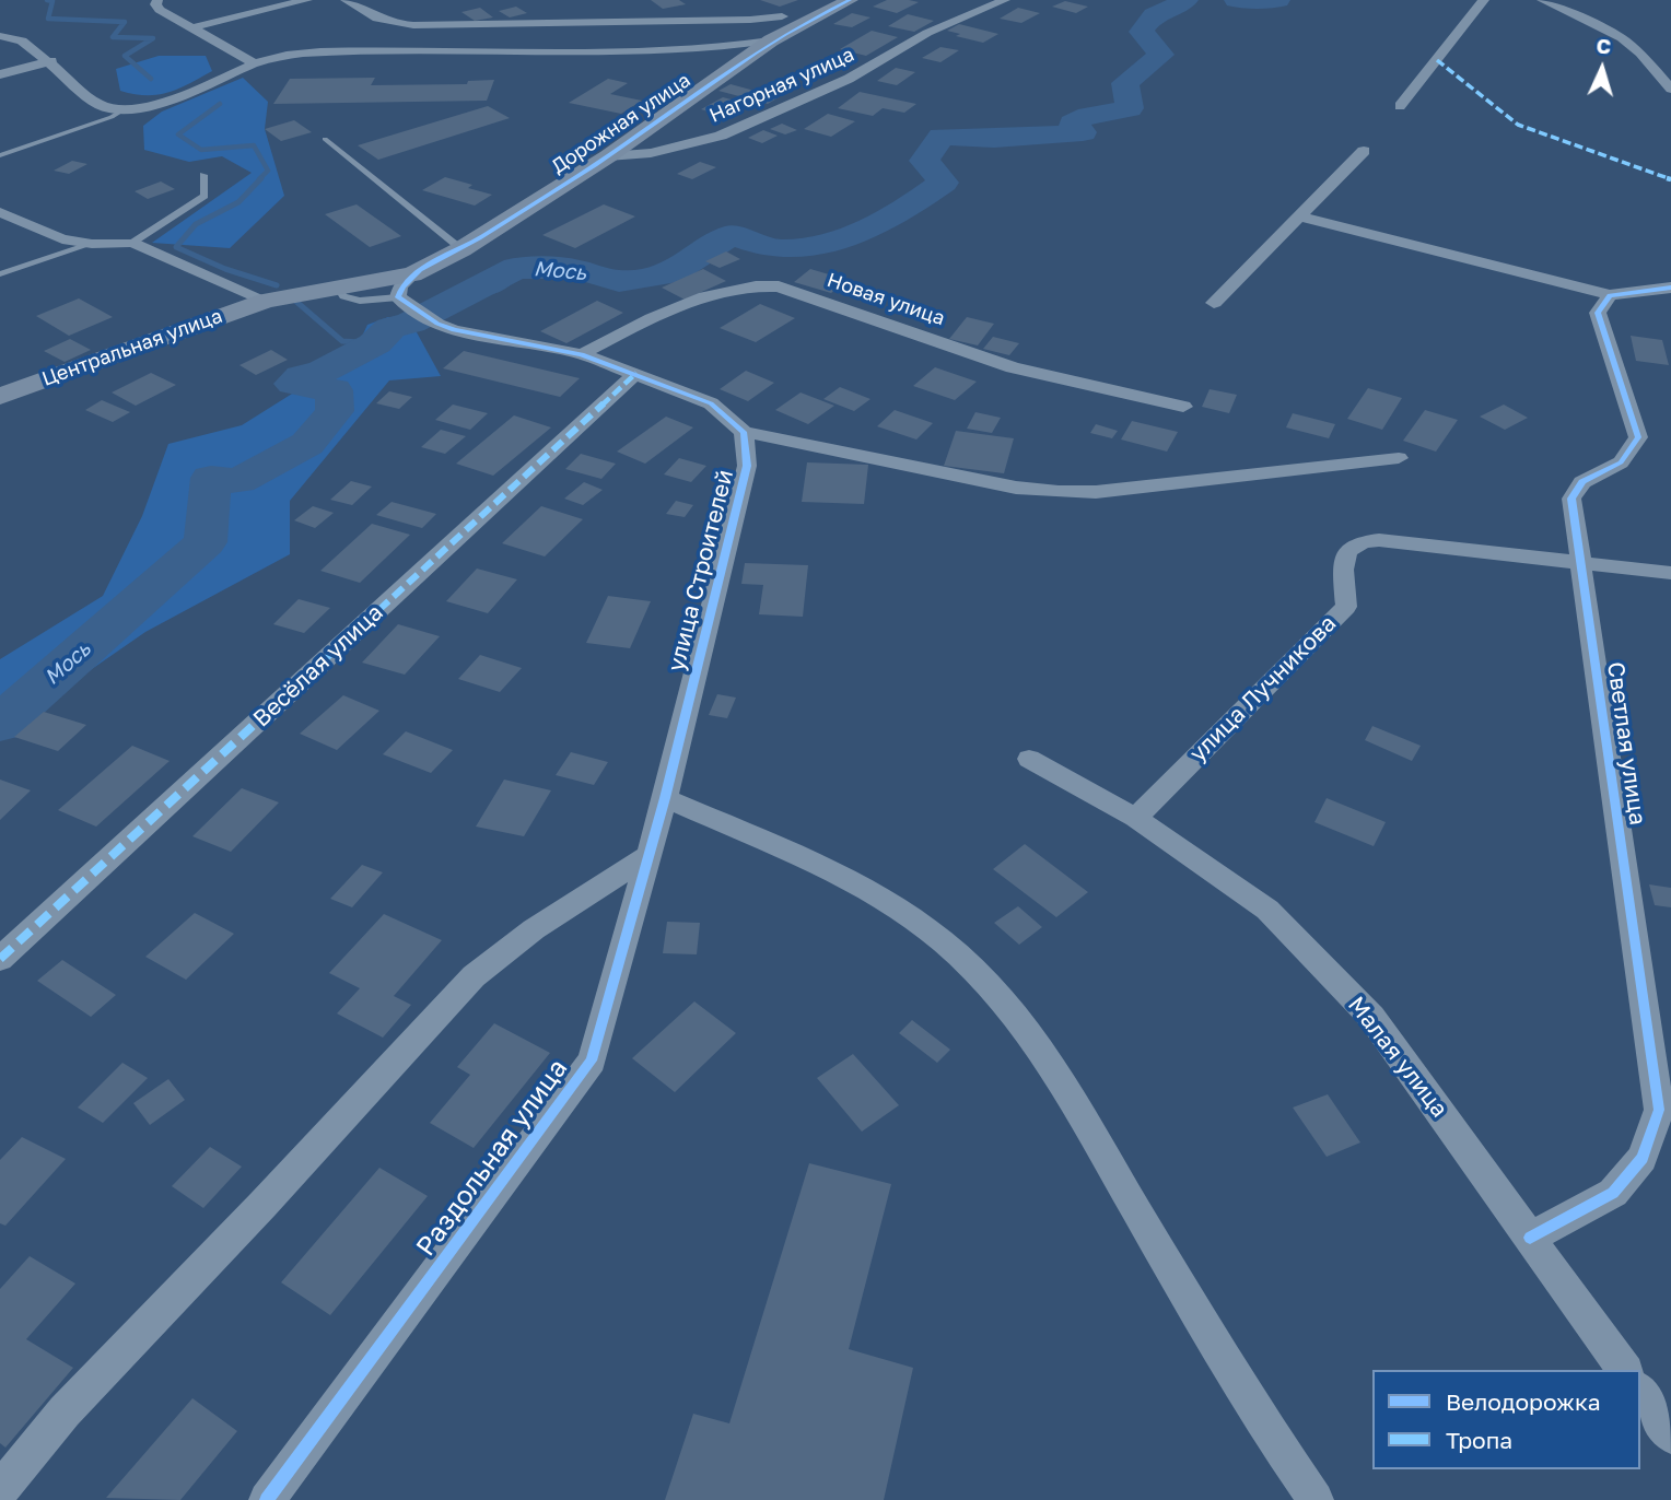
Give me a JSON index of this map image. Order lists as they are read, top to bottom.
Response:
{
  "streets": {
    "street": [
      "Нагорная улица",
      "Дорожная улица",
      "Новая улица",
      "Центральная улица",
      "улица Строителей",
      "Весёлая улица",
      "улица Лучникова",
      "Светлая улица",
      "Малая улица",
      "Раздольная улица"
    ]
  },
  "crossings": [
    ["Нагорная улица", "Дорожная улица"],
    ["Дорожная улица", "Центральная улица"],
    ["улица Строителей", "Раздольная улица"],
    ["улица Лучникова", "Светлая улица"],
    ["улица Лучникова", "Малая улица"],
    ["Светлая улица", "Малая улица"]
  ],
  "water": ["Мось"],
  "legend": ["Велодорожка", "Тропа"],
  "north": "top"
}
